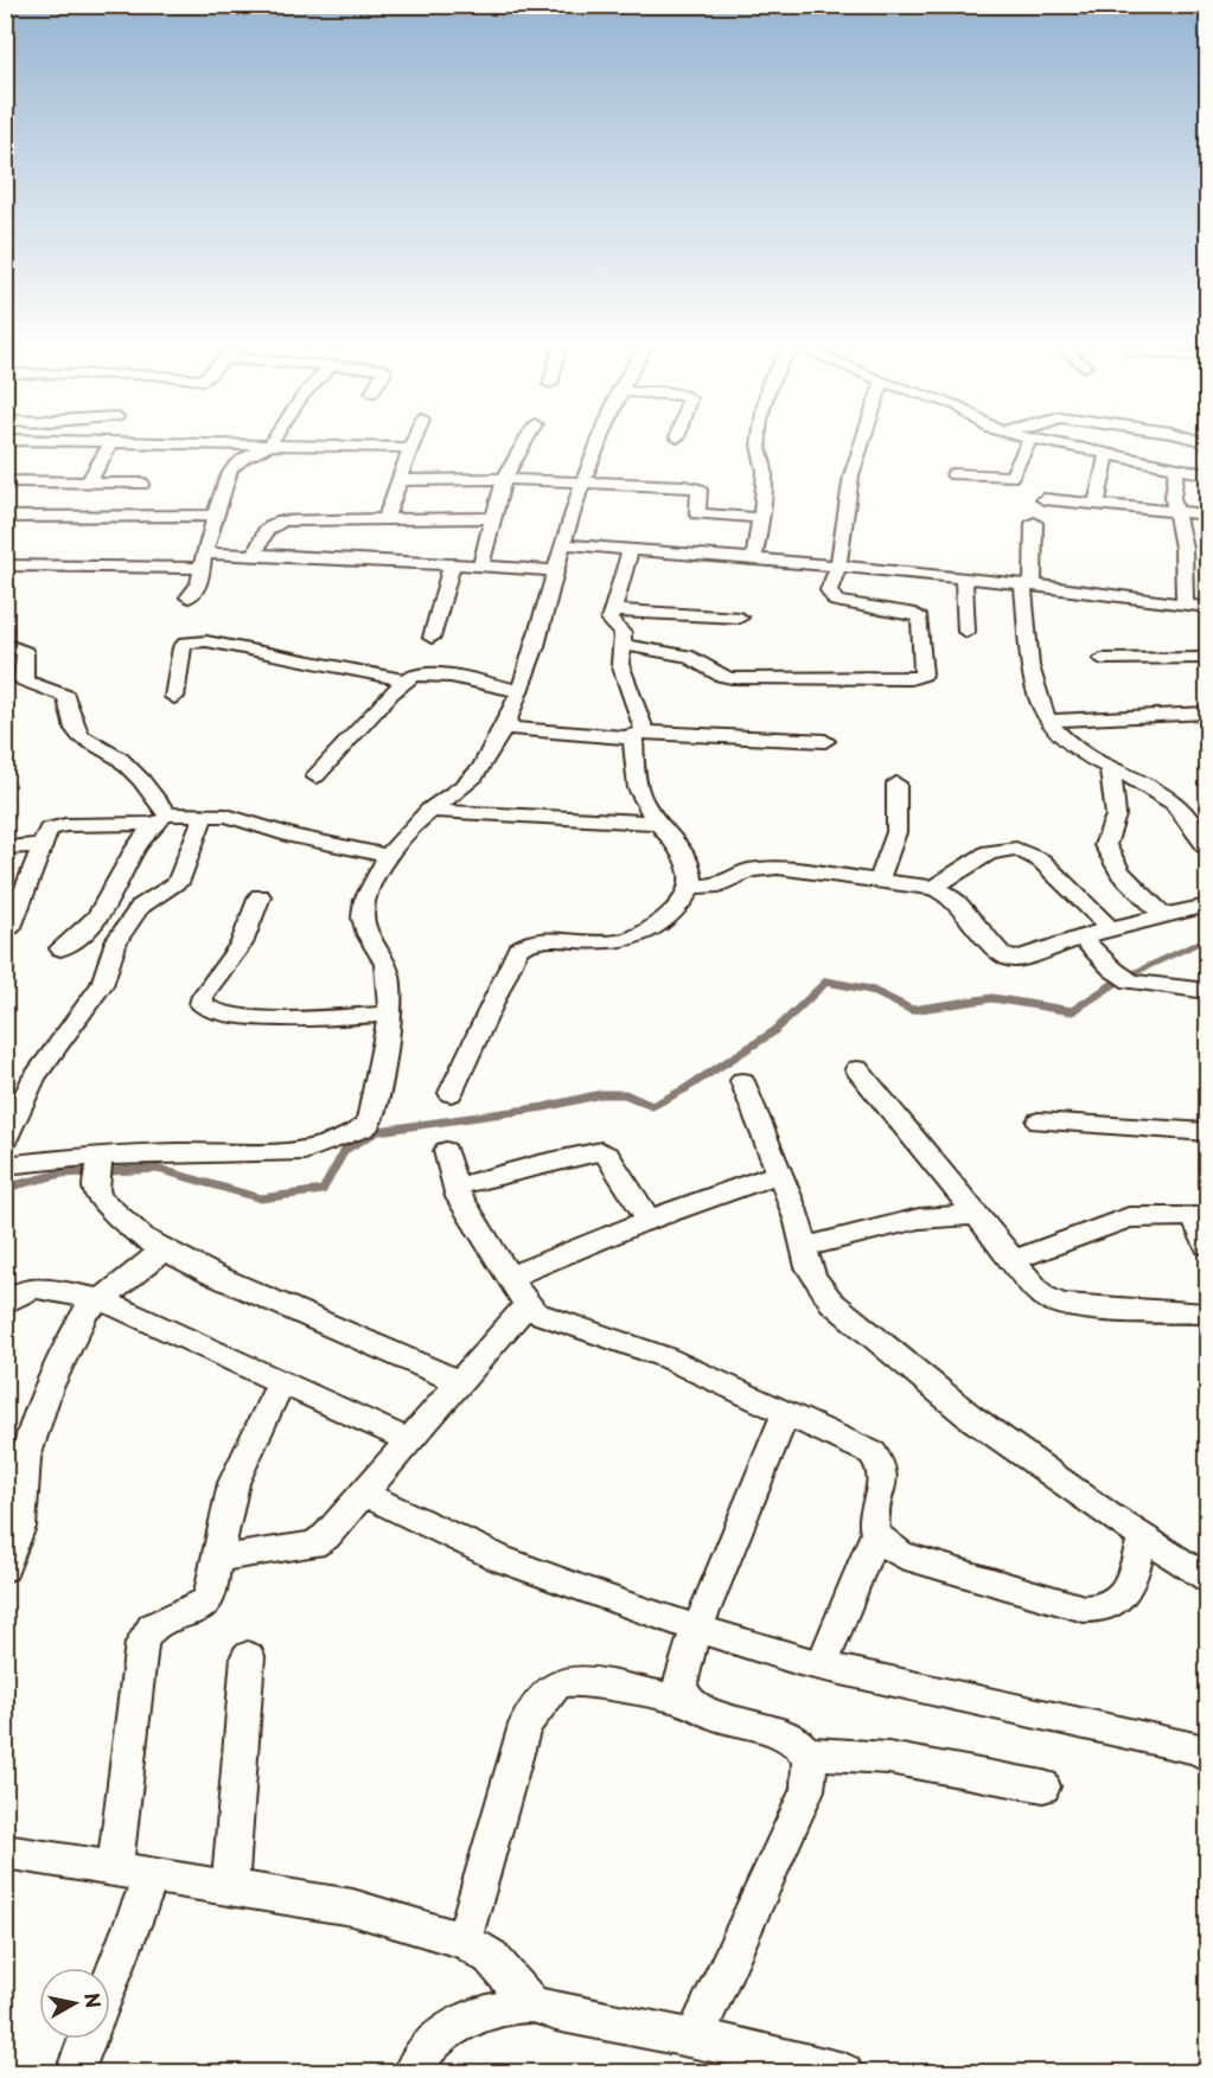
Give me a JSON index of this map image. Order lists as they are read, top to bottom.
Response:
{
  "north": "right"
}
